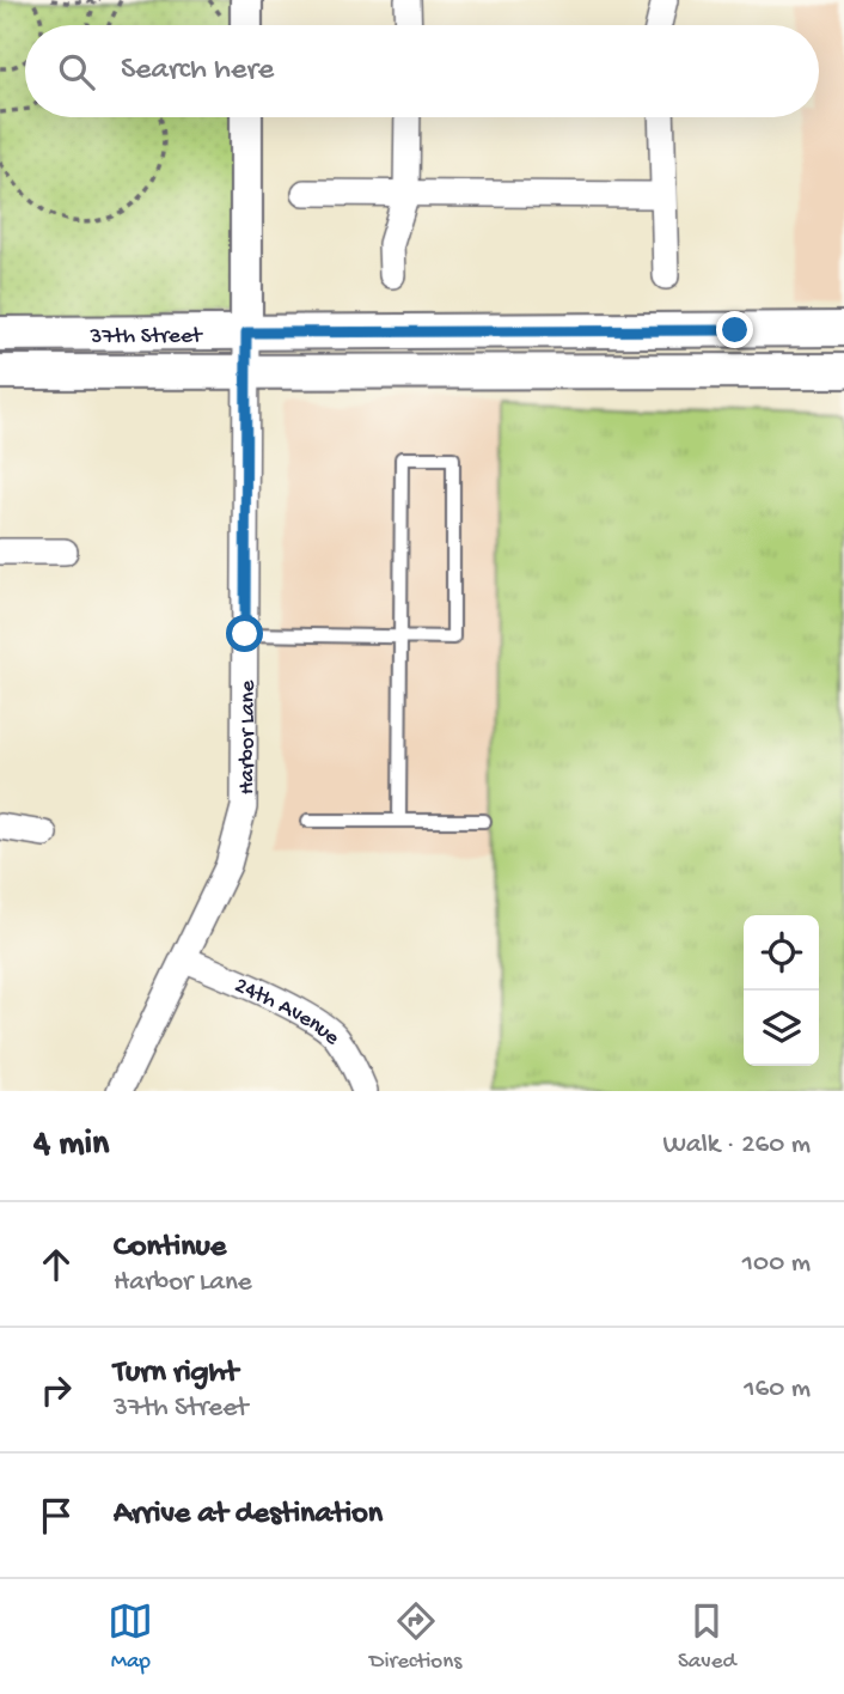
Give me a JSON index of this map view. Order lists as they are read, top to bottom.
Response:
{
  "streets": {
    "main road": ["37th Street"],
    "street": ["Harbor Lane", "24th Avenue"]
  },
  "crossings": [
    ["37th Street", "Harbor Lane"],
    ["Harbor Lane", "24th Avenue"]
  ],
  "page": {
    "search": "Search here",
    "heading": ["4 min", "Walk · 260 m"],
    "list": [
      ["Continue", "Harbor Lane", "100 m"],
      ["Turn right", "37th Street", "160 m"],
      "Arrive at destination"
    ],
    "nav": ["Map", "Directions", "Saved"]
  }
}
